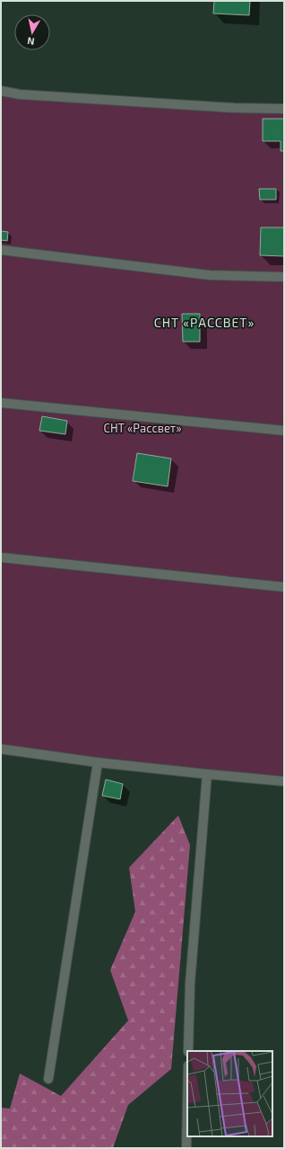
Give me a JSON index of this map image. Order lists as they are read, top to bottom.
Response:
{
  "districts": ["СНТ «РАССВЕТ»"],
  "parks": ["СНТ «Рассвет»"],
  "north": "bottom"
}
